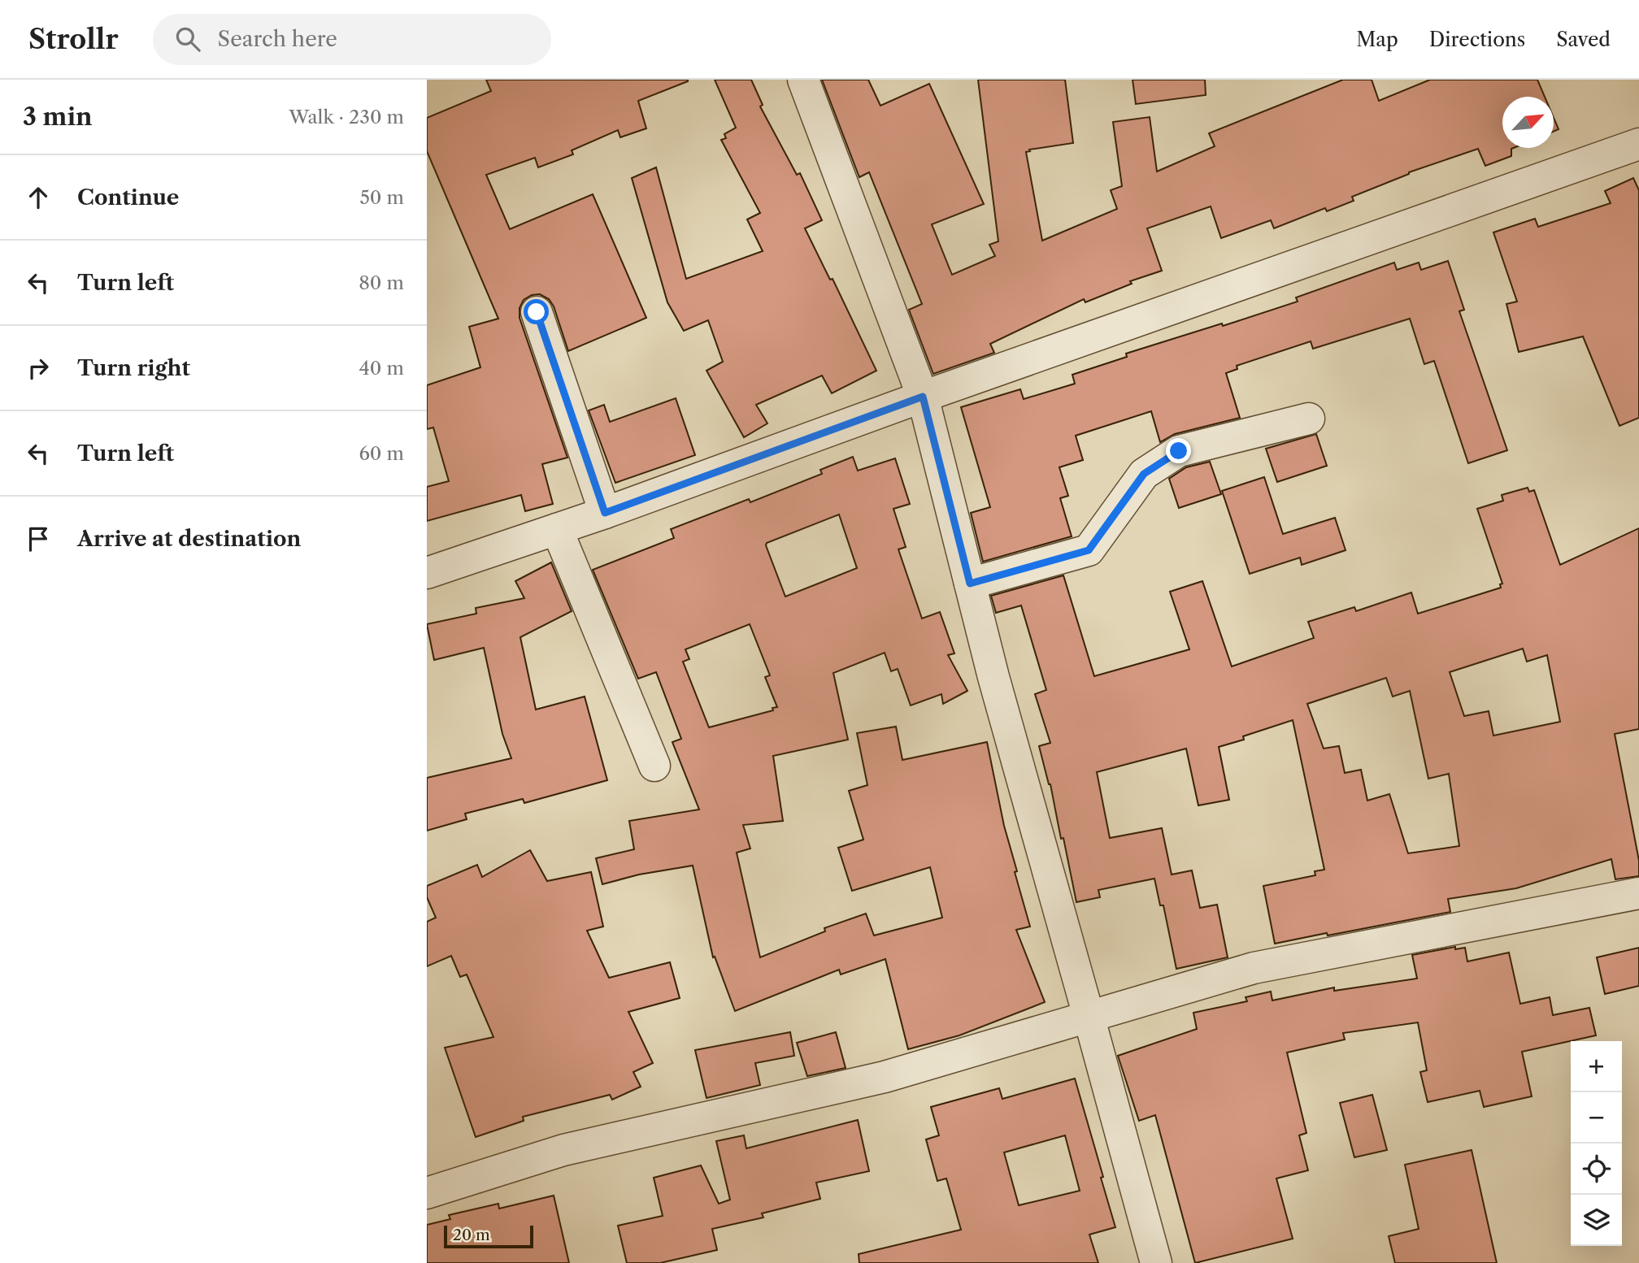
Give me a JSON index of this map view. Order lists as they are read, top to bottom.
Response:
{
  "scale_bar": "20 m",
  "north": "top right",
  "page": {
    "header": "Strollr",
    "search": "Search here",
    "nav": ["Map", "Directions", "Saved"],
    "heading": ["3 min", "Walk · 230 m"],
    "list": [
      ["Continue", "50 m"],
      ["Turn left", "80 m"],
      ["Turn right", "40 m"],
      ["Turn left", "60 m"],
      "Arrive at destination"
    ],
    "map_buttons": ["+", "−"],
    "scale": "20 m"
  }
}
